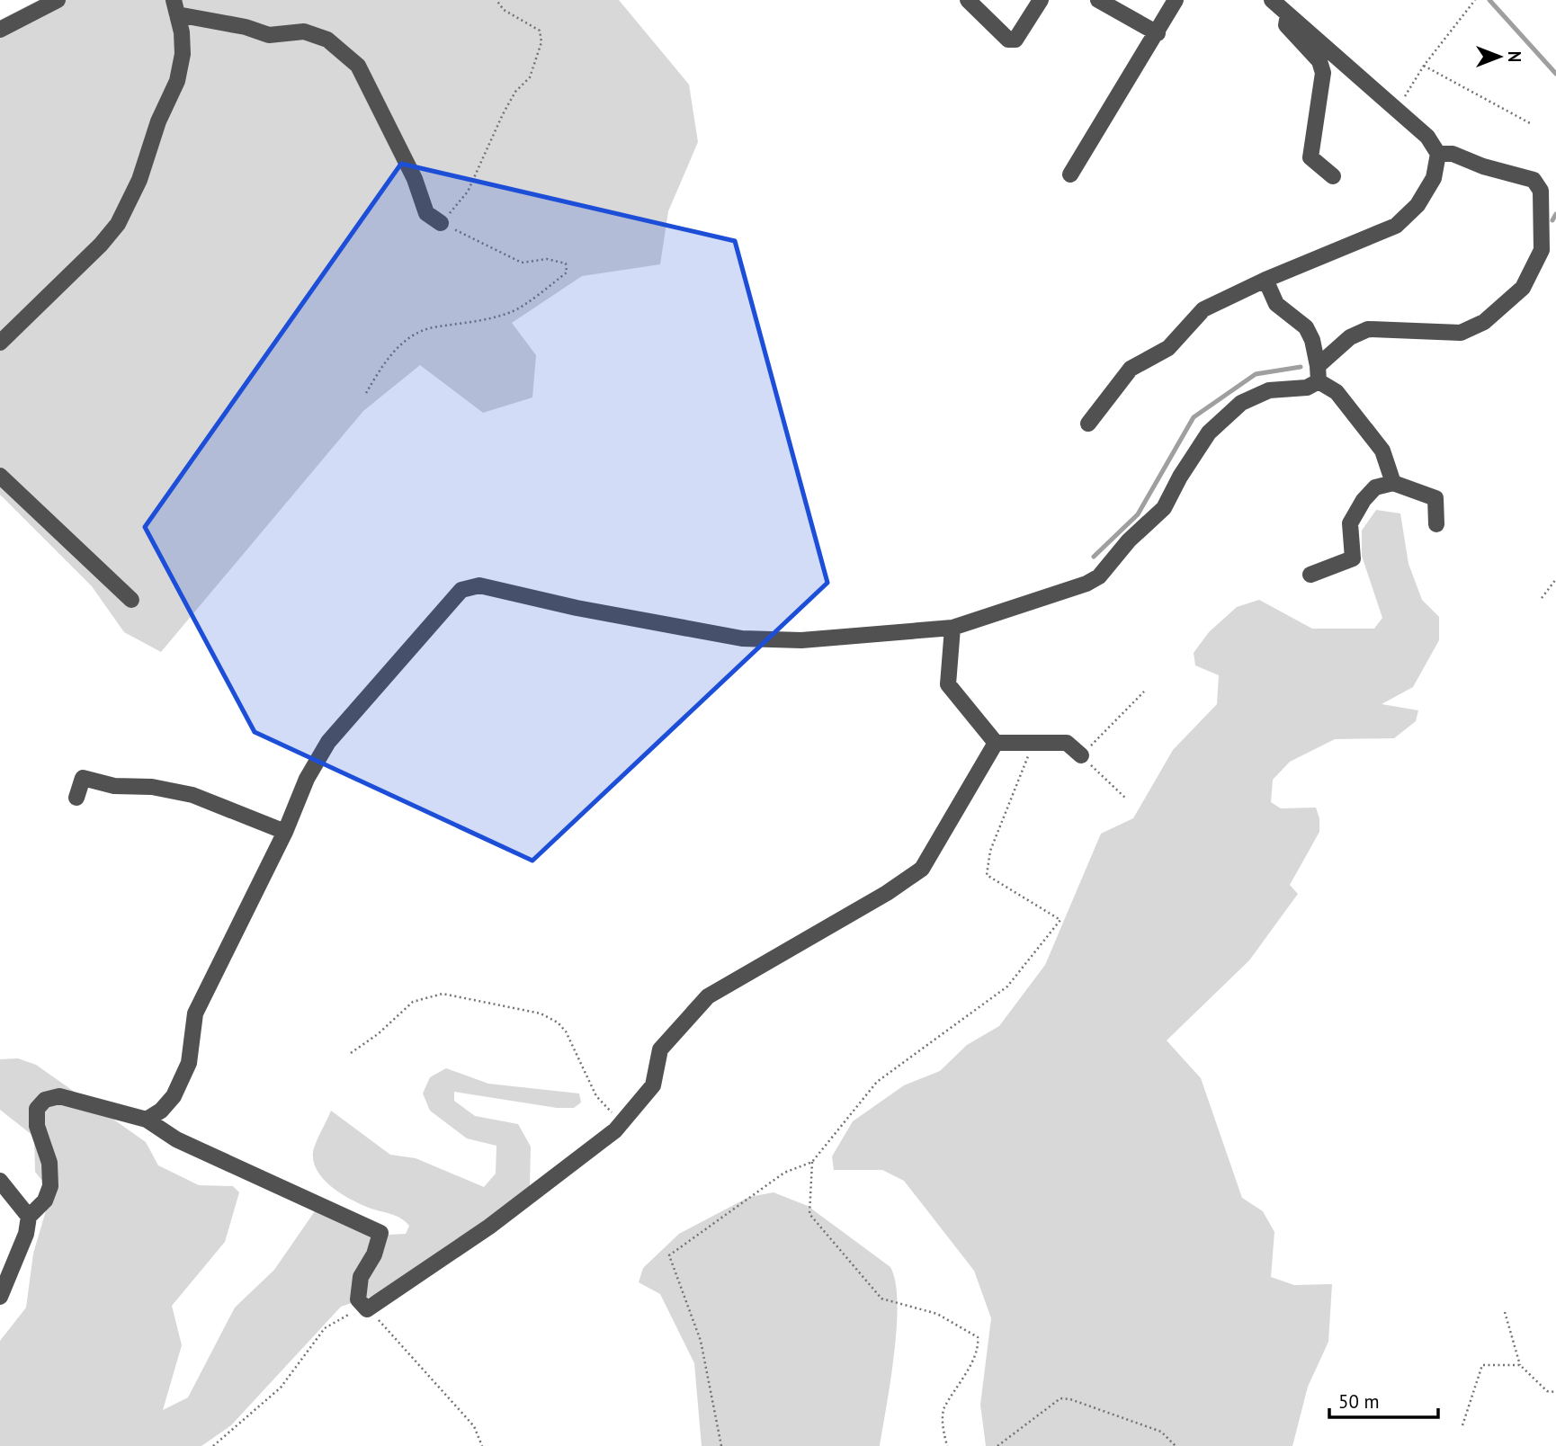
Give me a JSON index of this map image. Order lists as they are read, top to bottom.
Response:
{
  "scale_bar": "50 m",
  "north": "right"
}
